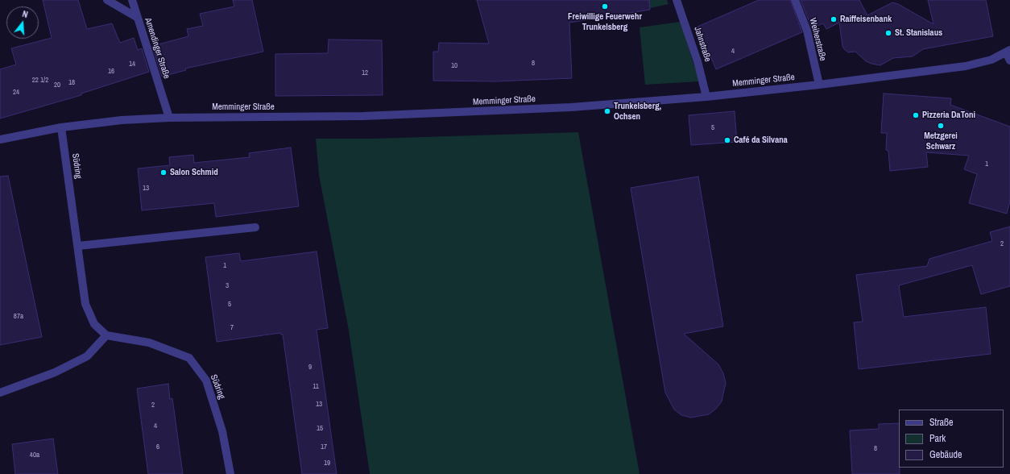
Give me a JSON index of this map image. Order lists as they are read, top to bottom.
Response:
{
  "streets": {
    "street": [
      "Weiherstraße",
      "Jahnstraße",
      "Amendinger Straße",
      "Memminger Straße",
      "Südring"
    ]
  },
  "crossings": [
    ["Weiherstraße", "Memminger Straße"],
    ["Jahnstraße", "Memminger Straße"],
    ["Amendinger Straße", "Memminger Straße"],
    ["Memminger Straße", "Südring"]
  ],
  "places": [
    "Freiwillige Feuerwehr Trunkelsberg",
    "Raiffeisenbank",
    "St. Stanislaus",
    "Trunkelsberg, Ochsen",
    "Pizzeria DaToni",
    "Metzgerei Schwarz",
    "Café da Silvana",
    "Salon Schmid"
  ],
  "house_numbers": [
    "4",
    "8",
    "14",
    "10",
    "16",
    "12",
    "22 1/2",
    "18",
    "20",
    "24",
    "5",
    "1",
    "13",
    "2",
    "1",
    "3",
    "5",
    "87a",
    "7",
    "9",
    "11",
    "13",
    "2",
    "4",
    "15",
    "6",
    "17",
    "8",
    "40a",
    "19"
  ],
  "legend": ["Straße", "Park", "Gebäude"],
  "north": "top"
}
